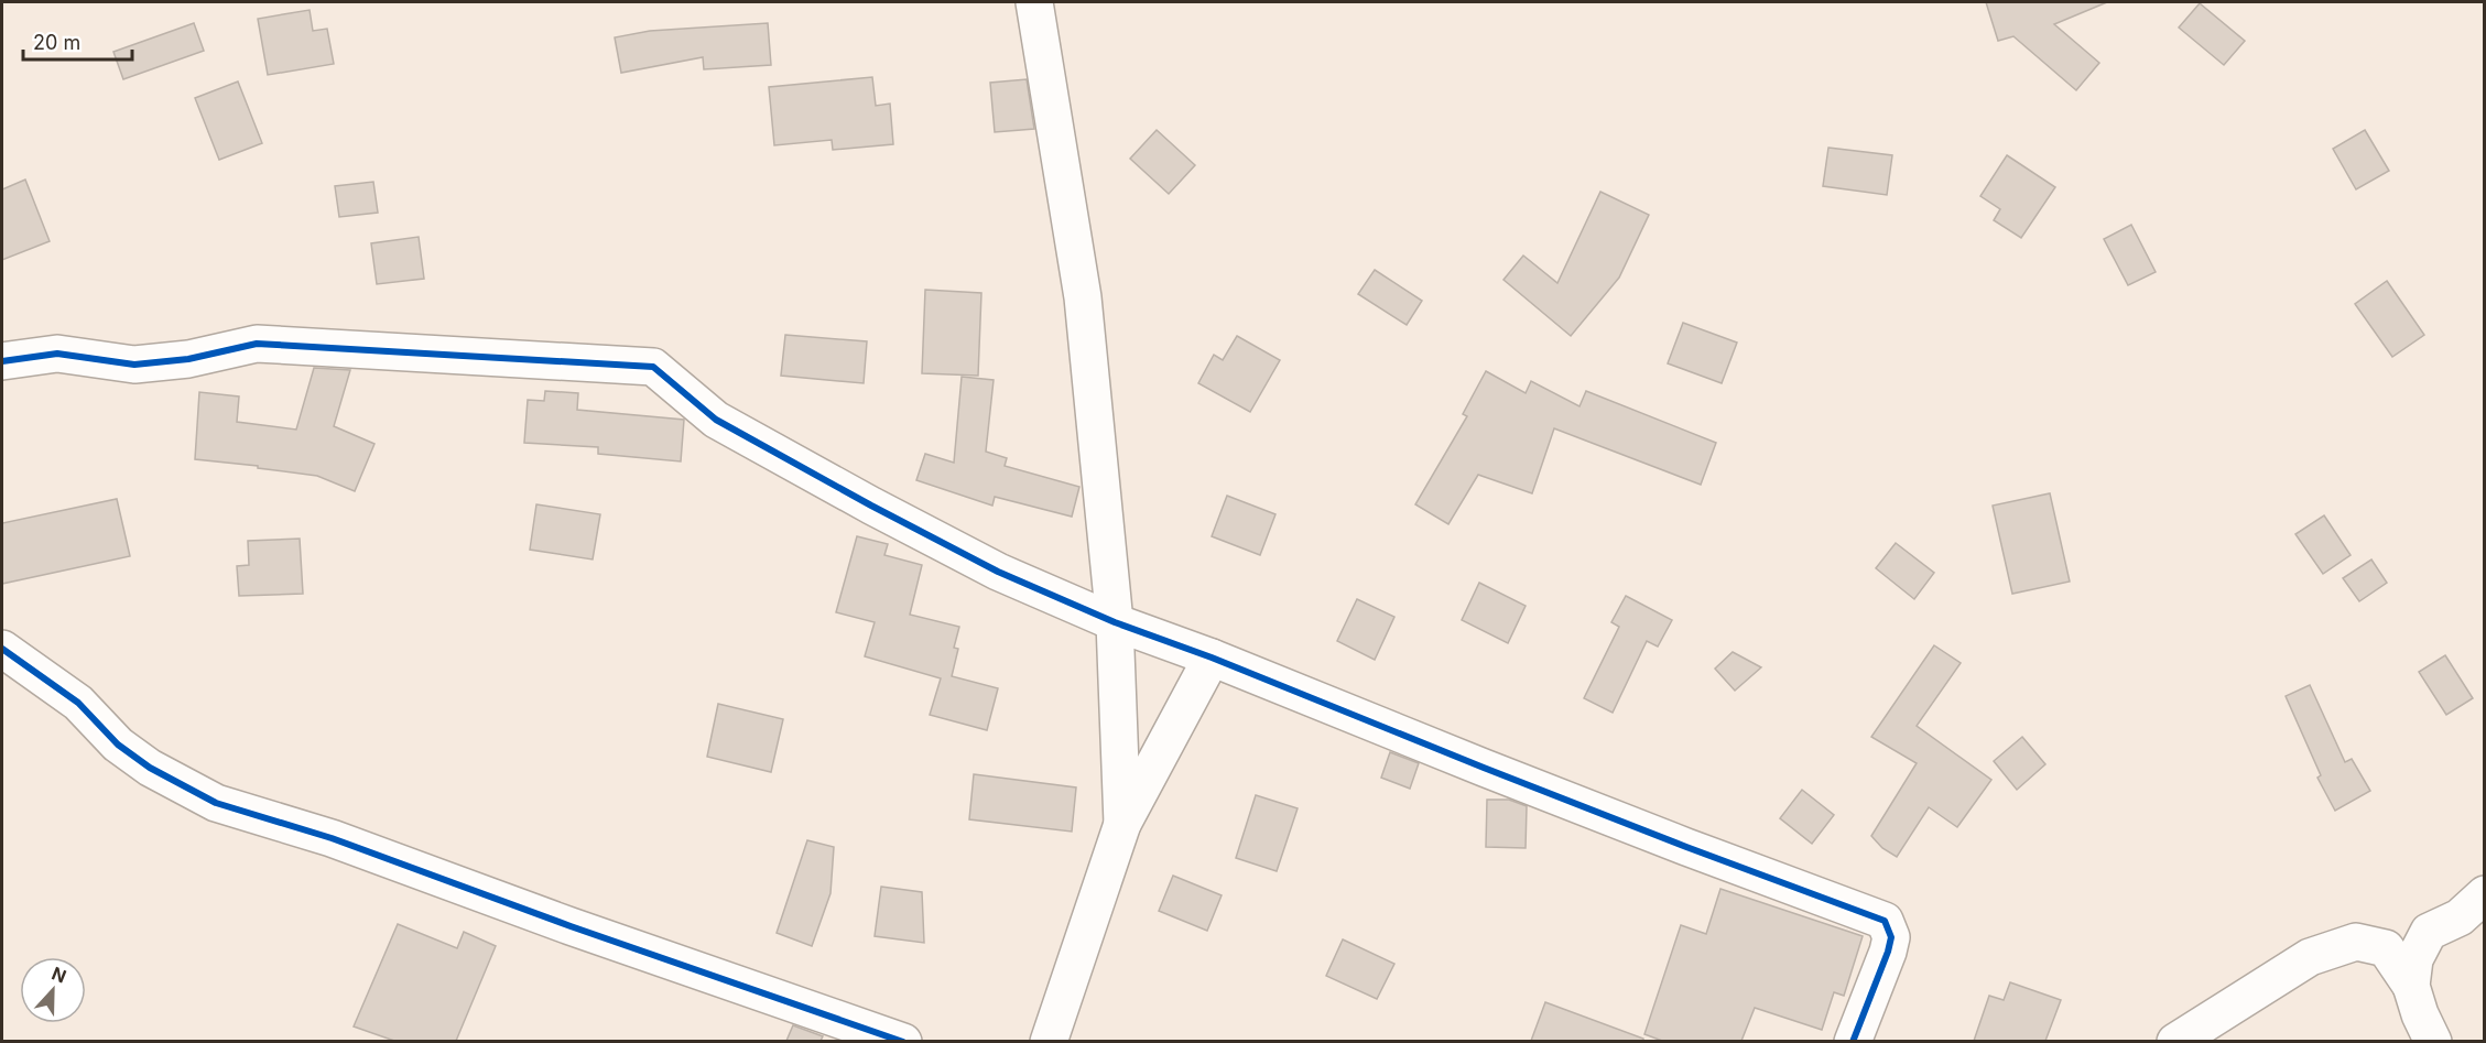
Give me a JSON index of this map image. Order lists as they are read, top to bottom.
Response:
{
  "scale_bar": "20 m",
  "north": "top"
}
